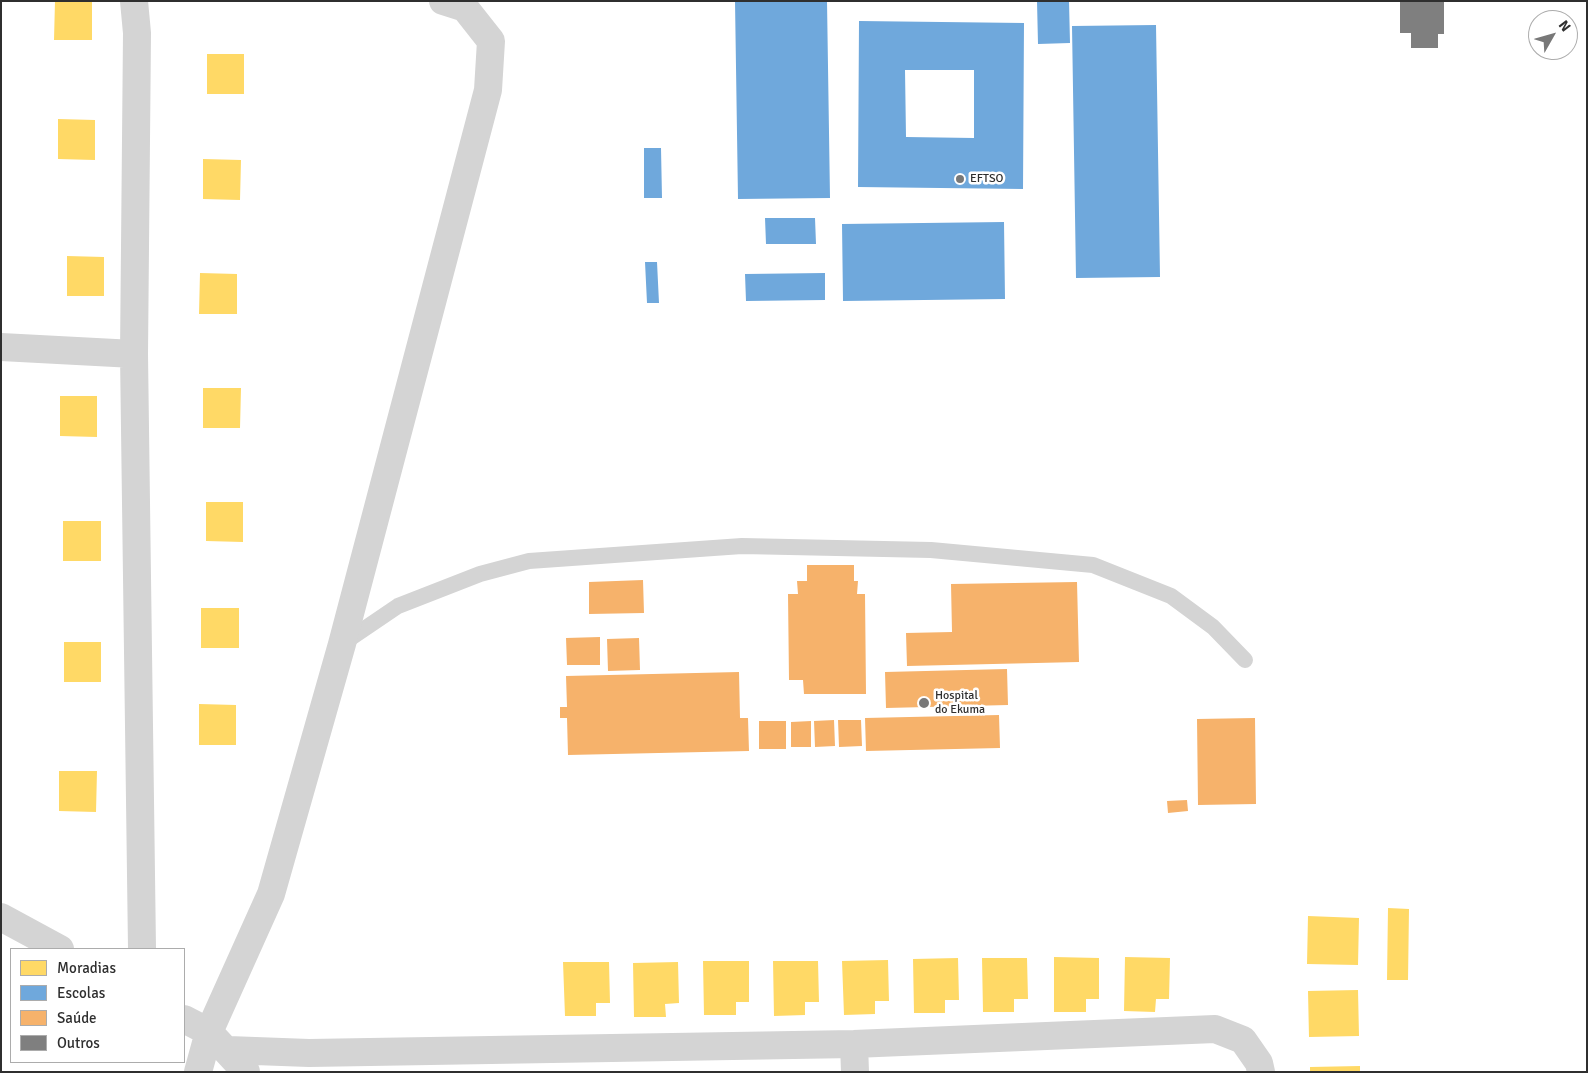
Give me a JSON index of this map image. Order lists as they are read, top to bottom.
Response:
{
  "places": ["EFTSO", "Hospital do Ekuma"],
  "legend": [
    "Moradias",
    "Escolas",
    "Saúde",
    "Outros"
  ],
  "north": "top right"
}
